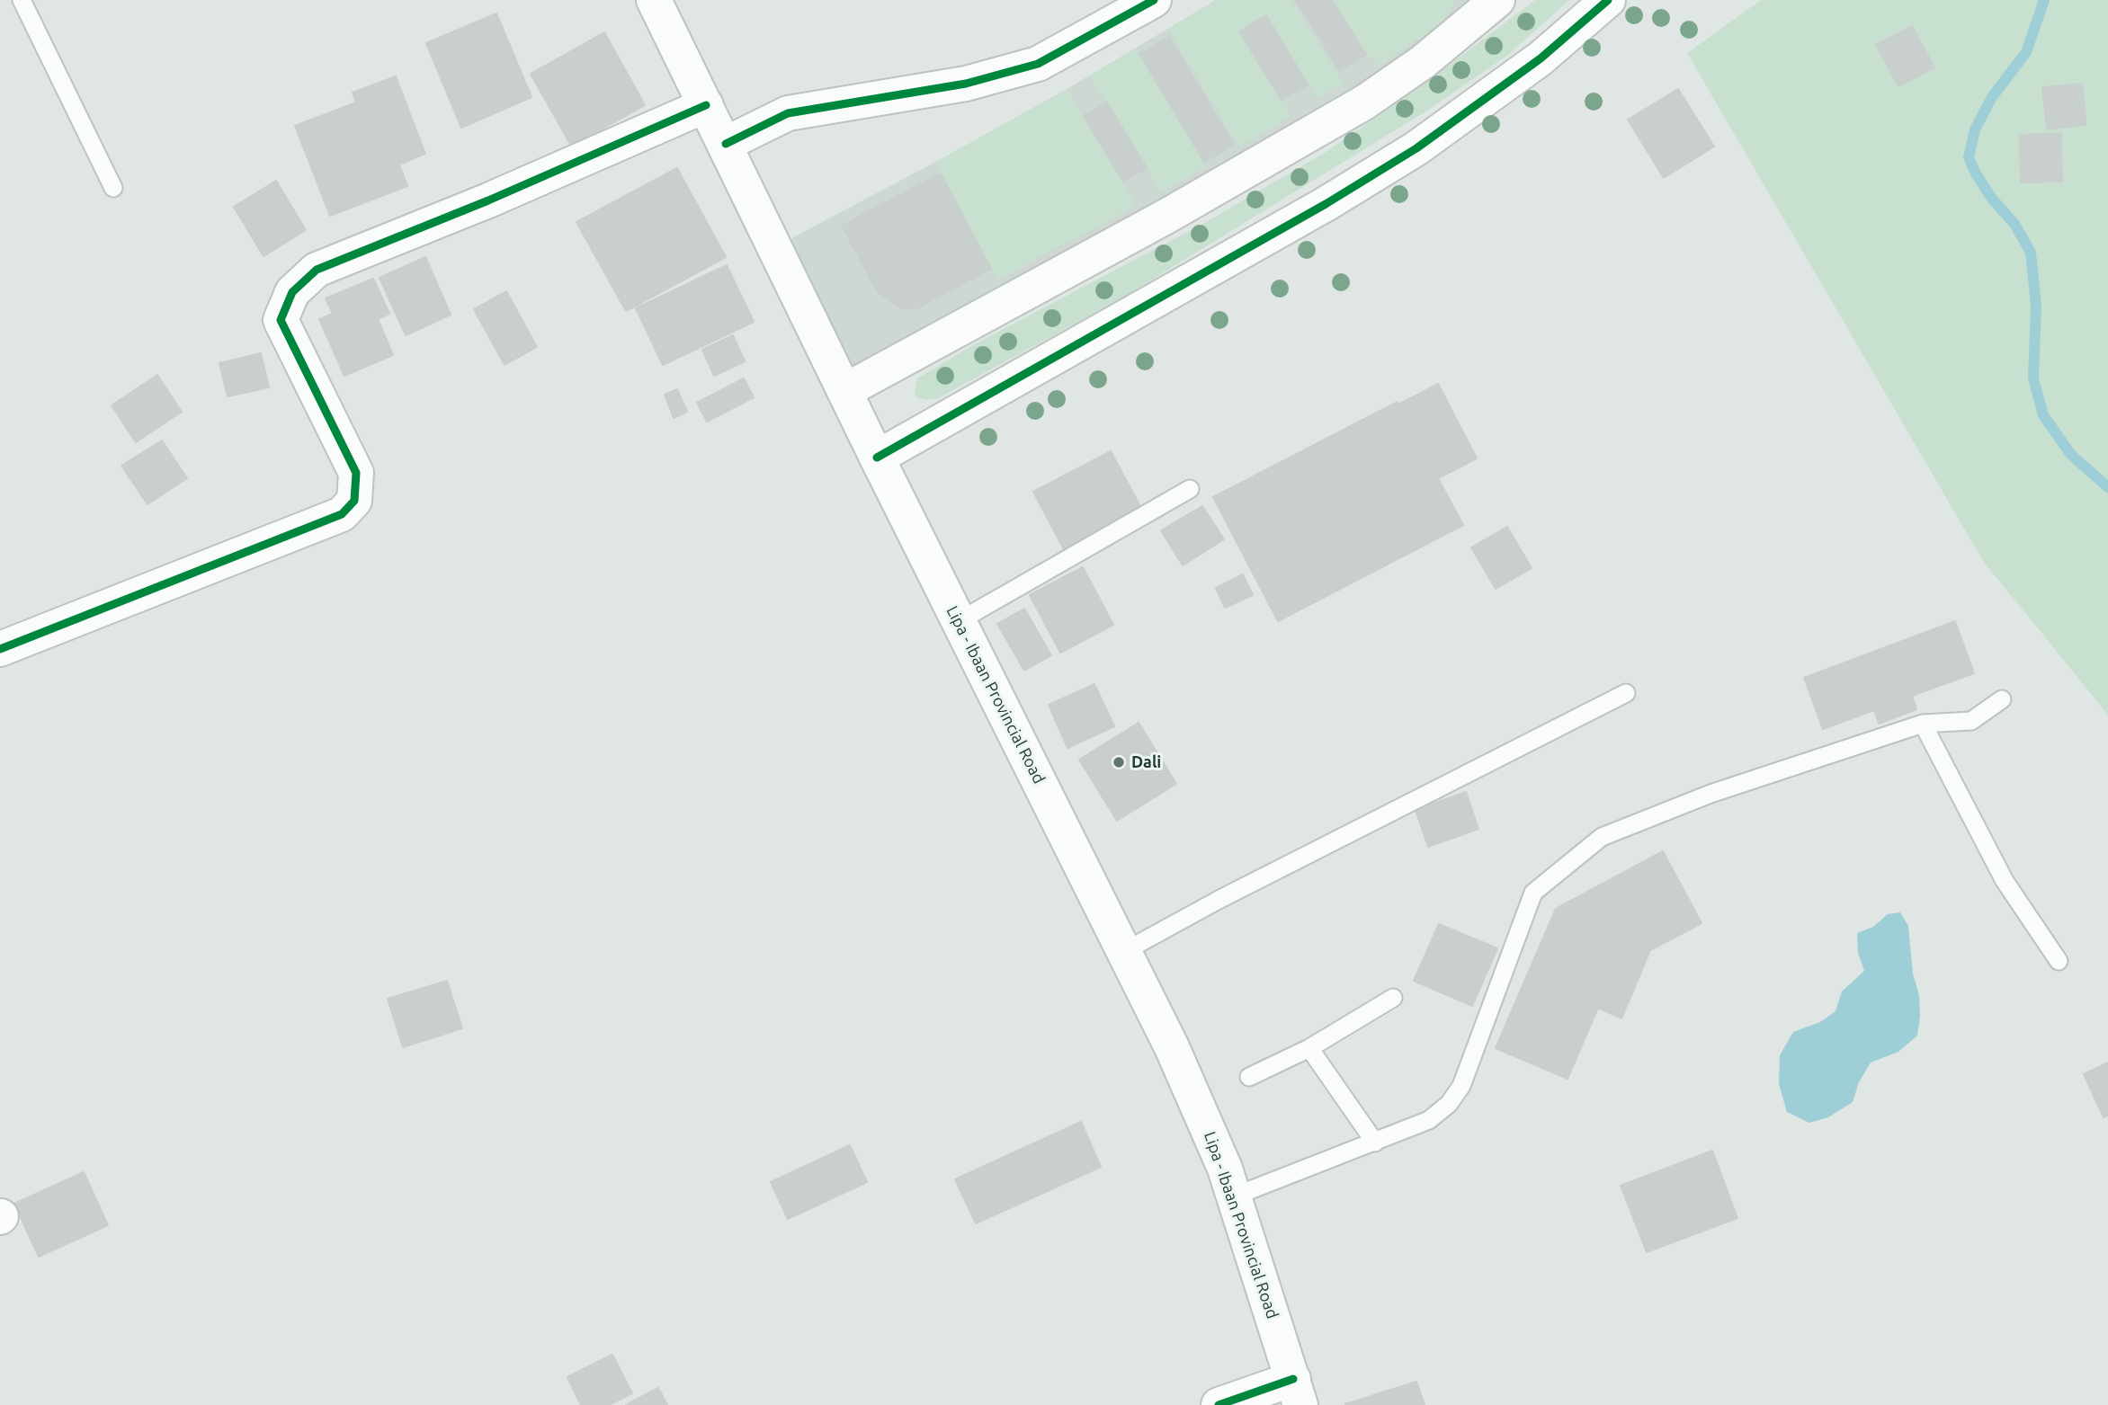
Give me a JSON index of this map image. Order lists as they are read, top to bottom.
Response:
{
  "streets": {
    "street": ["Lipa - Ibaan Provincial Road"]
  },
  "places": ["Dali"]
}
